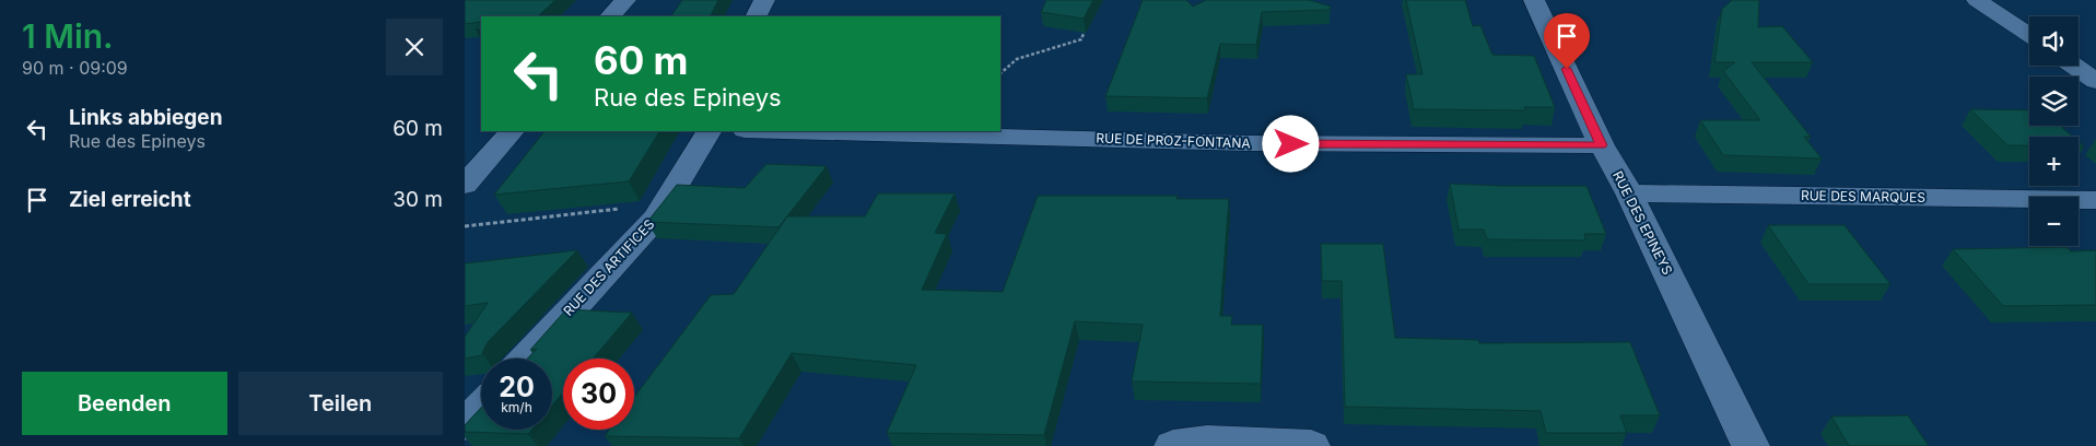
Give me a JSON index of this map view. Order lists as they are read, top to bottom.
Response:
{
  "streets": {
    "street": [
      "RUE DE PROZ-FONTANA",
      "RUE DES MARQUES",
      "RUE DES EPINEYS",
      "RUE DES ARTIFICES"
    ]
  },
  "crossings": [
    ["RUE DE PROZ-FONTANA", "RUE DES EPINEYS"],
    ["RUE DES MARQUES", "RUE DES EPINEYS"]
  ],
  "page": {
    "heading": ["1 Min.", "90 m · 09:09"],
    "map_buttons": ["+", "−"],
    "turn": ["60 m", "Rue des Epineys"],
    "list": [
      {
        "name": "Links abbiegen",
        "note": "Rue des Epineys",
        "value": "60 m"
      },
      {
        "name": "Ziel erreicht",
        "value": "30 m"
      }
    ],
    "speed": "20 km/h",
    "limit": "30",
    "buttons": ["Beenden", "Teilen"]
  }
}
